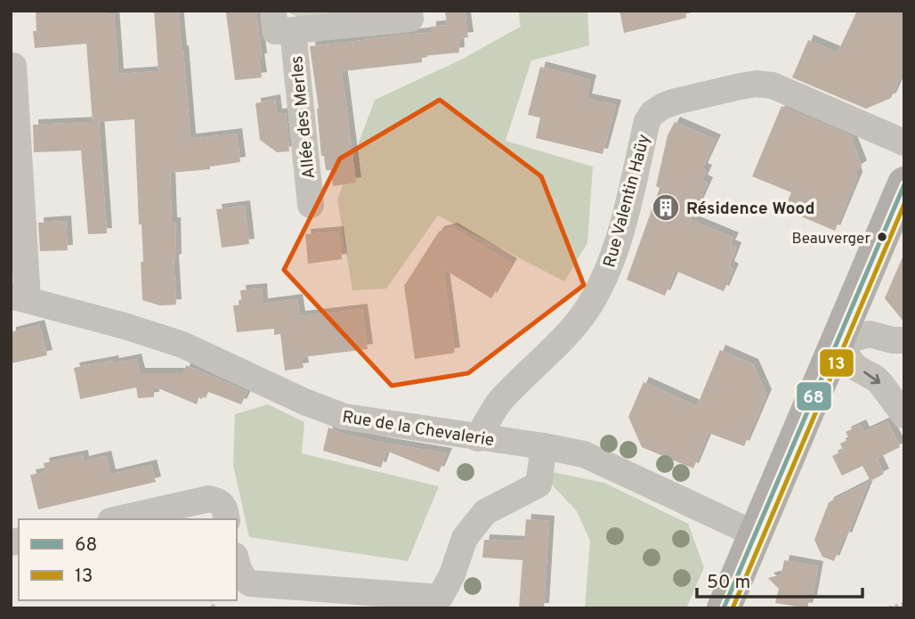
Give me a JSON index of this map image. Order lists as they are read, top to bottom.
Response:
{
  "streets": {
    "street": ["Allée des Merles", "Rue Valentin Haüy", "Rue de la Chevalerie"]
  },
  "crossings": [
    ["Rue Valentin Haüy", "Rue de la Chevalerie"]
  ],
  "places": {
    "building": ["Résidence Wood"],
    "other": ["Beauverger"]
  },
  "lines": ["transit line 68", "transit line 13"],
  "legend": ["68", "13"],
  "scale_bar": "50 m"
}
